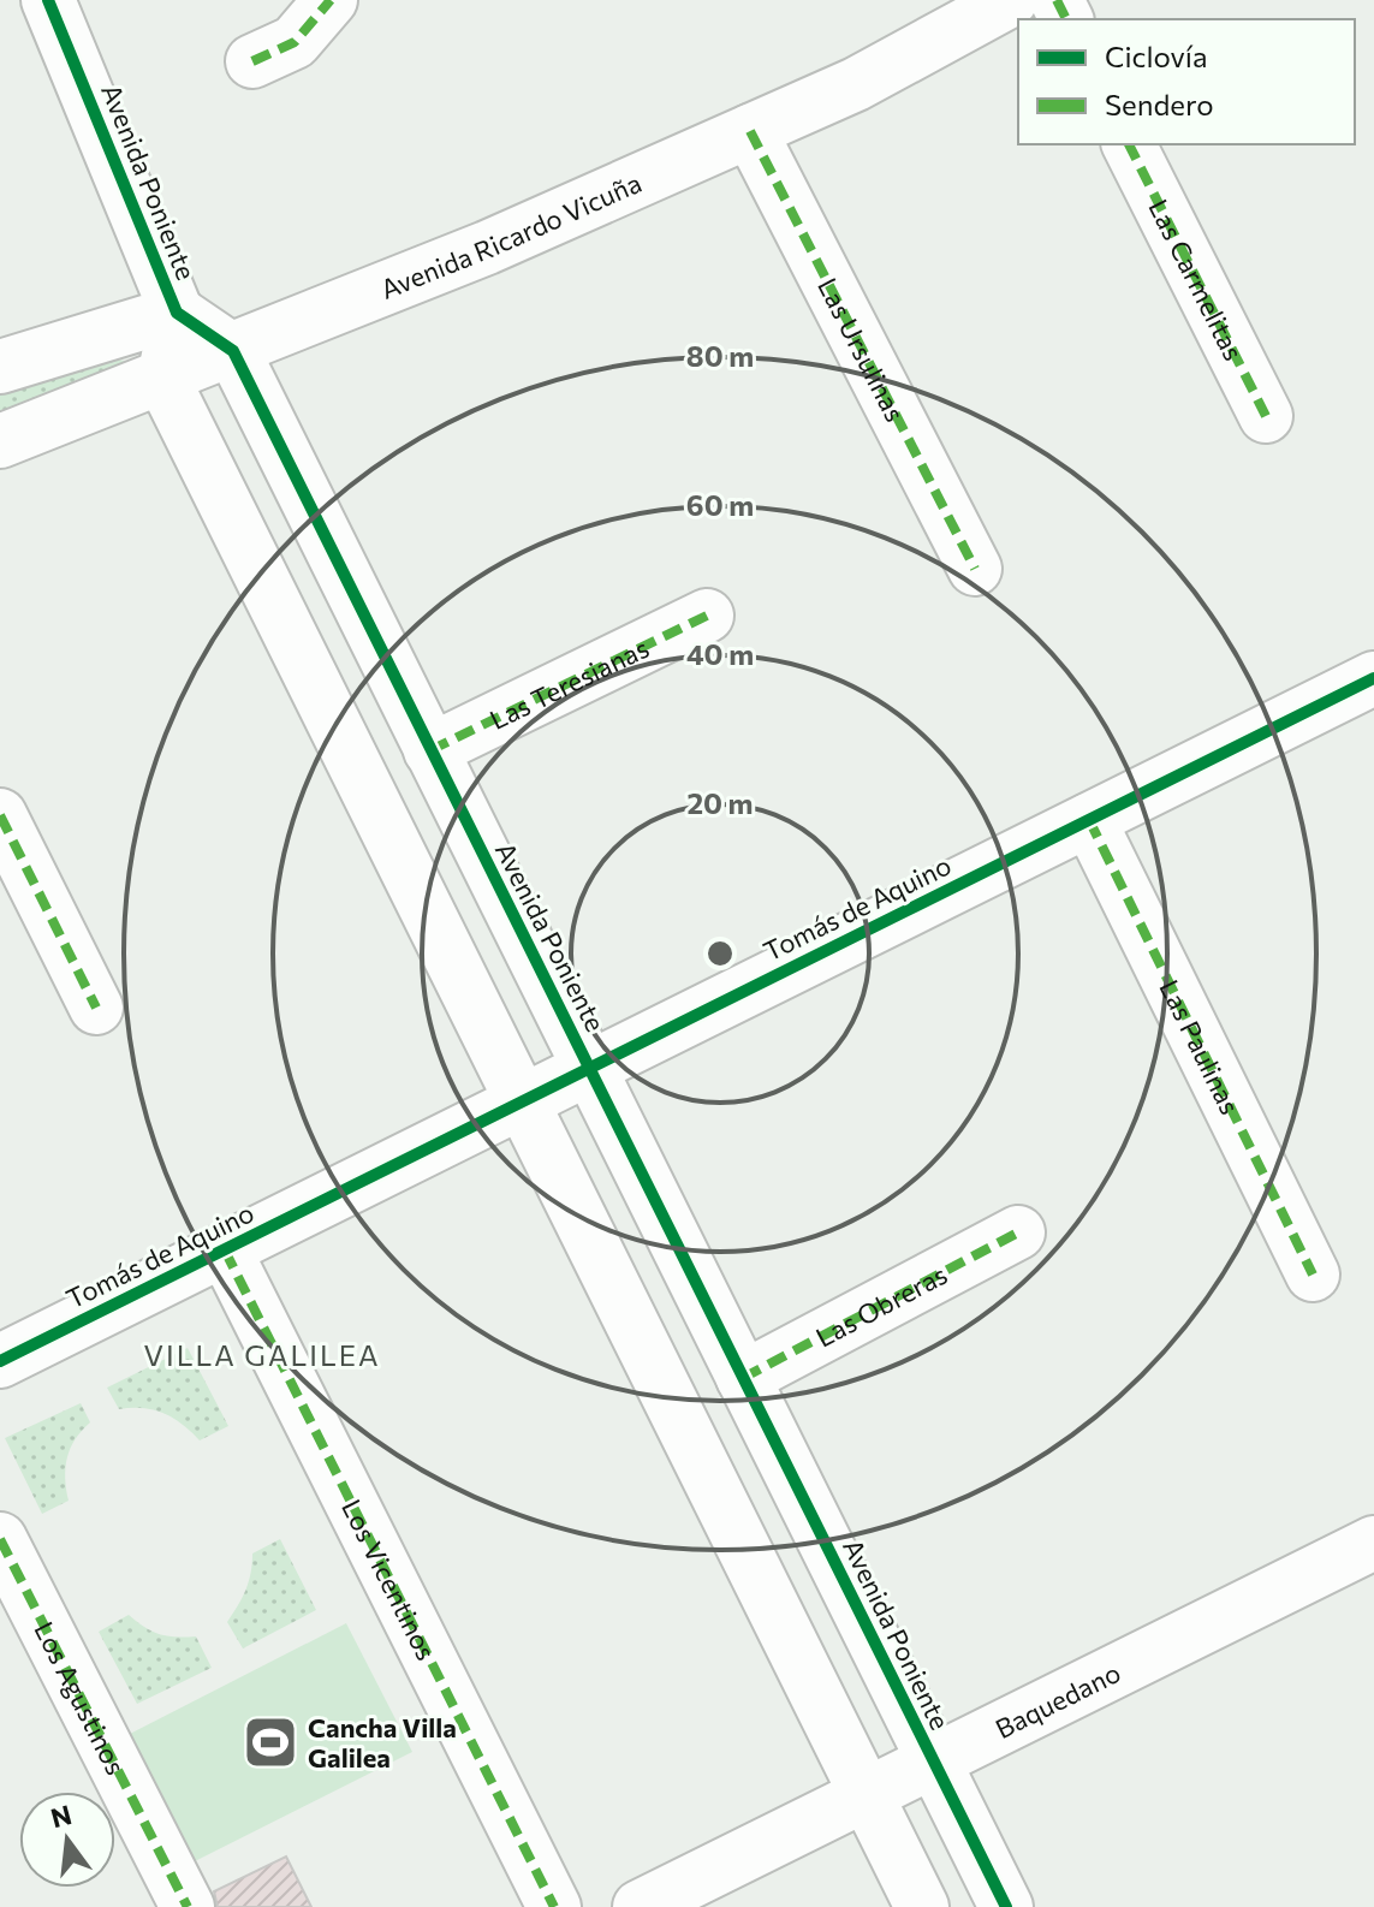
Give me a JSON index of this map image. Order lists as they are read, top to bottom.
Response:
{
  "streets": {
    "street": [
      "Avenida Poniente",
      "Avenida Ricardo Vicuña",
      "Las Carmelitas",
      "Las Ursulinas",
      "Las Teresianas",
      "Tomás de Aquino",
      "Las Paulinas",
      "Las Obreras",
      "Los Vicentinos",
      "Los Agustinos",
      "Baquedano"
    ]
  },
  "crossings": [
    ["Avenida Poniente", "Avenida Ricardo Vicuña"],
    ["Avenida Poniente", "Las Teresianas"],
    ["Avenida Poniente", "Tomás de Aquino"],
    ["Avenida Poniente", "Las Obreras"],
    ["Avenida Poniente", "Baquedano"],
    ["Avenida Ricardo Vicuña", "Las Ursulinas"],
    ["Tomás de Aquino", "Las Paulinas"],
    ["Tomás de Aquino", "Los Vicentinos"]
  ],
  "districts": ["VILLA GALILEA"],
  "places": {
    "sports": ["Cancha Villa Galilea"]
  },
  "legend": ["Ciclovía", "Sendero"],
  "north": "top",
  "rings": [
    "80 m",
    "60 m",
    "40 m",
    "20 m"
  ]
}
